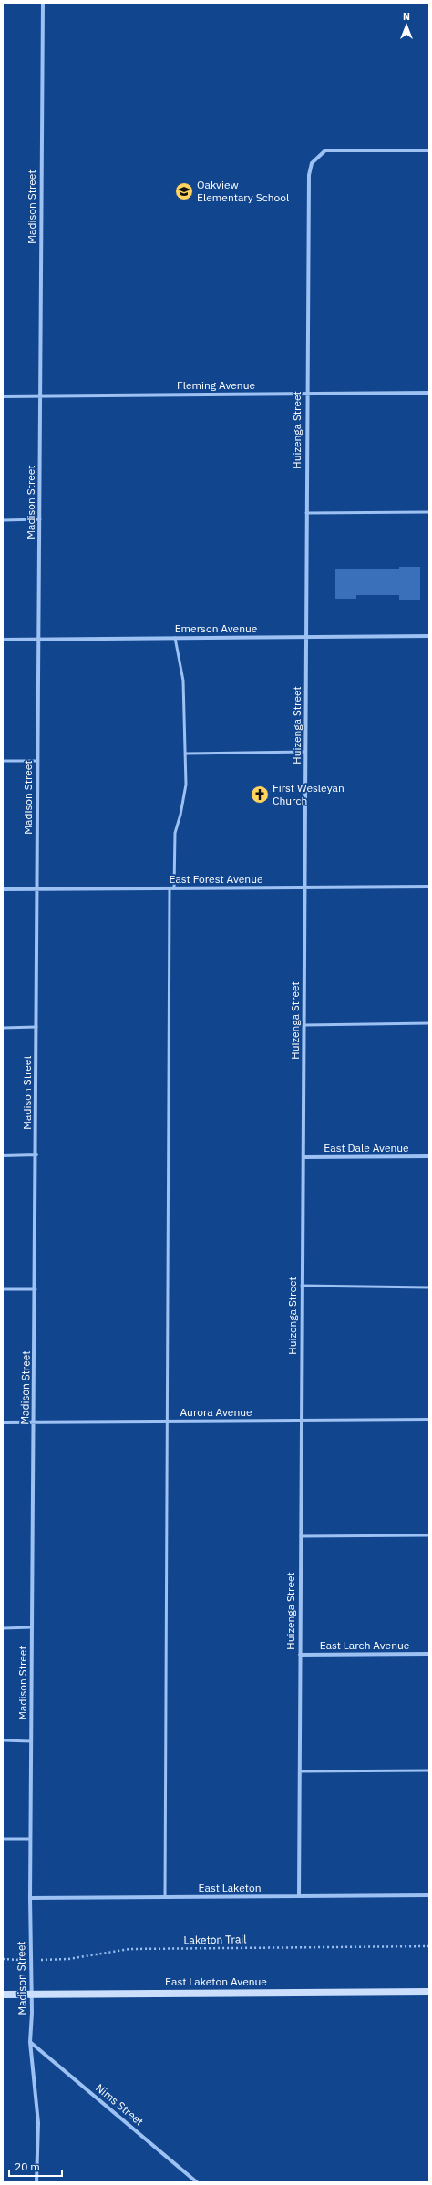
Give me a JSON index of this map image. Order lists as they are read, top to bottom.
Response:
{
  "streets": {
    "main road": ["East Laketon Avenue"],
    "street": [
      "Madison Street",
      "Fleming Avenue",
      "Huizenga Street",
      "Emerson Avenue",
      "East Forest Avenue",
      "East Dale Avenue",
      "Aurora Avenue",
      "East Larch Avenue",
      "East Laketon",
      "Nims Street"
    ],
    "path": ["Laketon Trail"]
  },
  "crossings": [
    ["Madison Street", "Fleming Avenue"],
    ["Madison Street", "Emerson Avenue"],
    ["Madison Street", "East Forest Avenue"],
    ["Madison Street", "Aurora Avenue"],
    ["Madison Street", "East Laketon"],
    ["Madison Street", "Laketon Trail"],
    ["Madison Street", "East Laketon Avenue"],
    ["Madison Street", "Nims Street"],
    ["Fleming Avenue", "Huizenga Street"],
    ["Huizenga Street", "Emerson Avenue"],
    ["Huizenga Street", "East Forest Avenue"],
    ["Huizenga Street", "East Dale Avenue"],
    ["Huizenga Street", "Aurora Avenue"],
    ["Huizenga Street", "East Larch Avenue"],
    ["Huizenga Street", "East Laketon"]
  ],
  "places": {
    "school or university": ["Oakview Elementary School"],
    "church": ["First Wesleyan Church"]
  },
  "scale_bar": "20 m",
  "north": "top"
}
